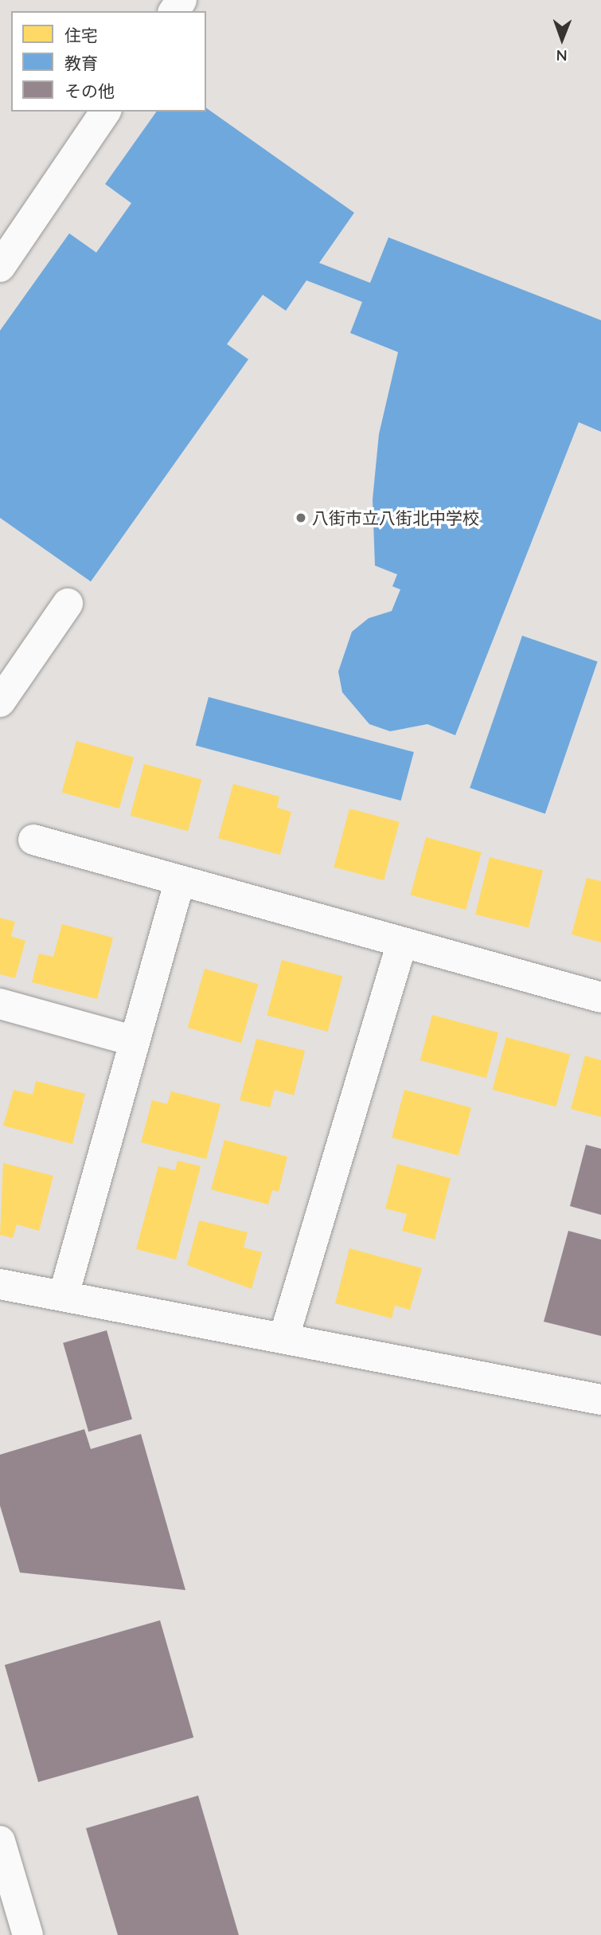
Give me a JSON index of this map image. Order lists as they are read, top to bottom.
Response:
{
  "places": ["八街市立八街北中学校"],
  "legend": ["住宅", "教育", "その他"],
  "north": "bottom"
}
